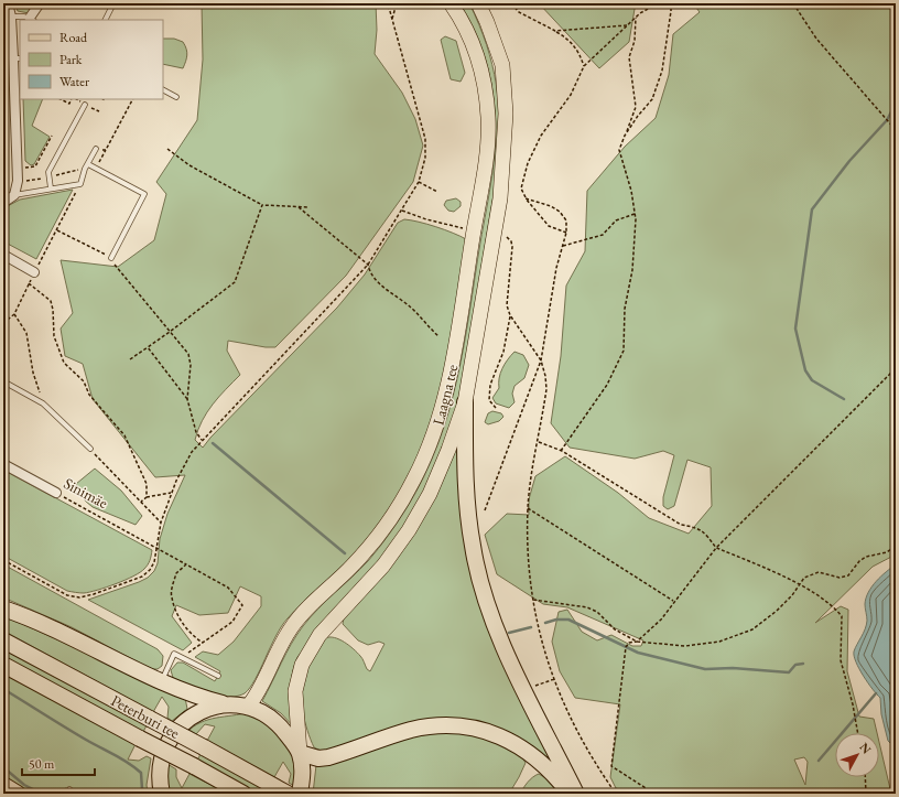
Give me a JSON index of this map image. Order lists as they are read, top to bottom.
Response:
{
  "streets": {
    "highway": ["Peterburi tee"],
    "main road": ["Laagna tee"],
    "street": ["Sinimäe"]
  },
  "legend": ["Road", "Park", "Water"],
  "scale_bar": "50 m",
  "north": "top right"
}
